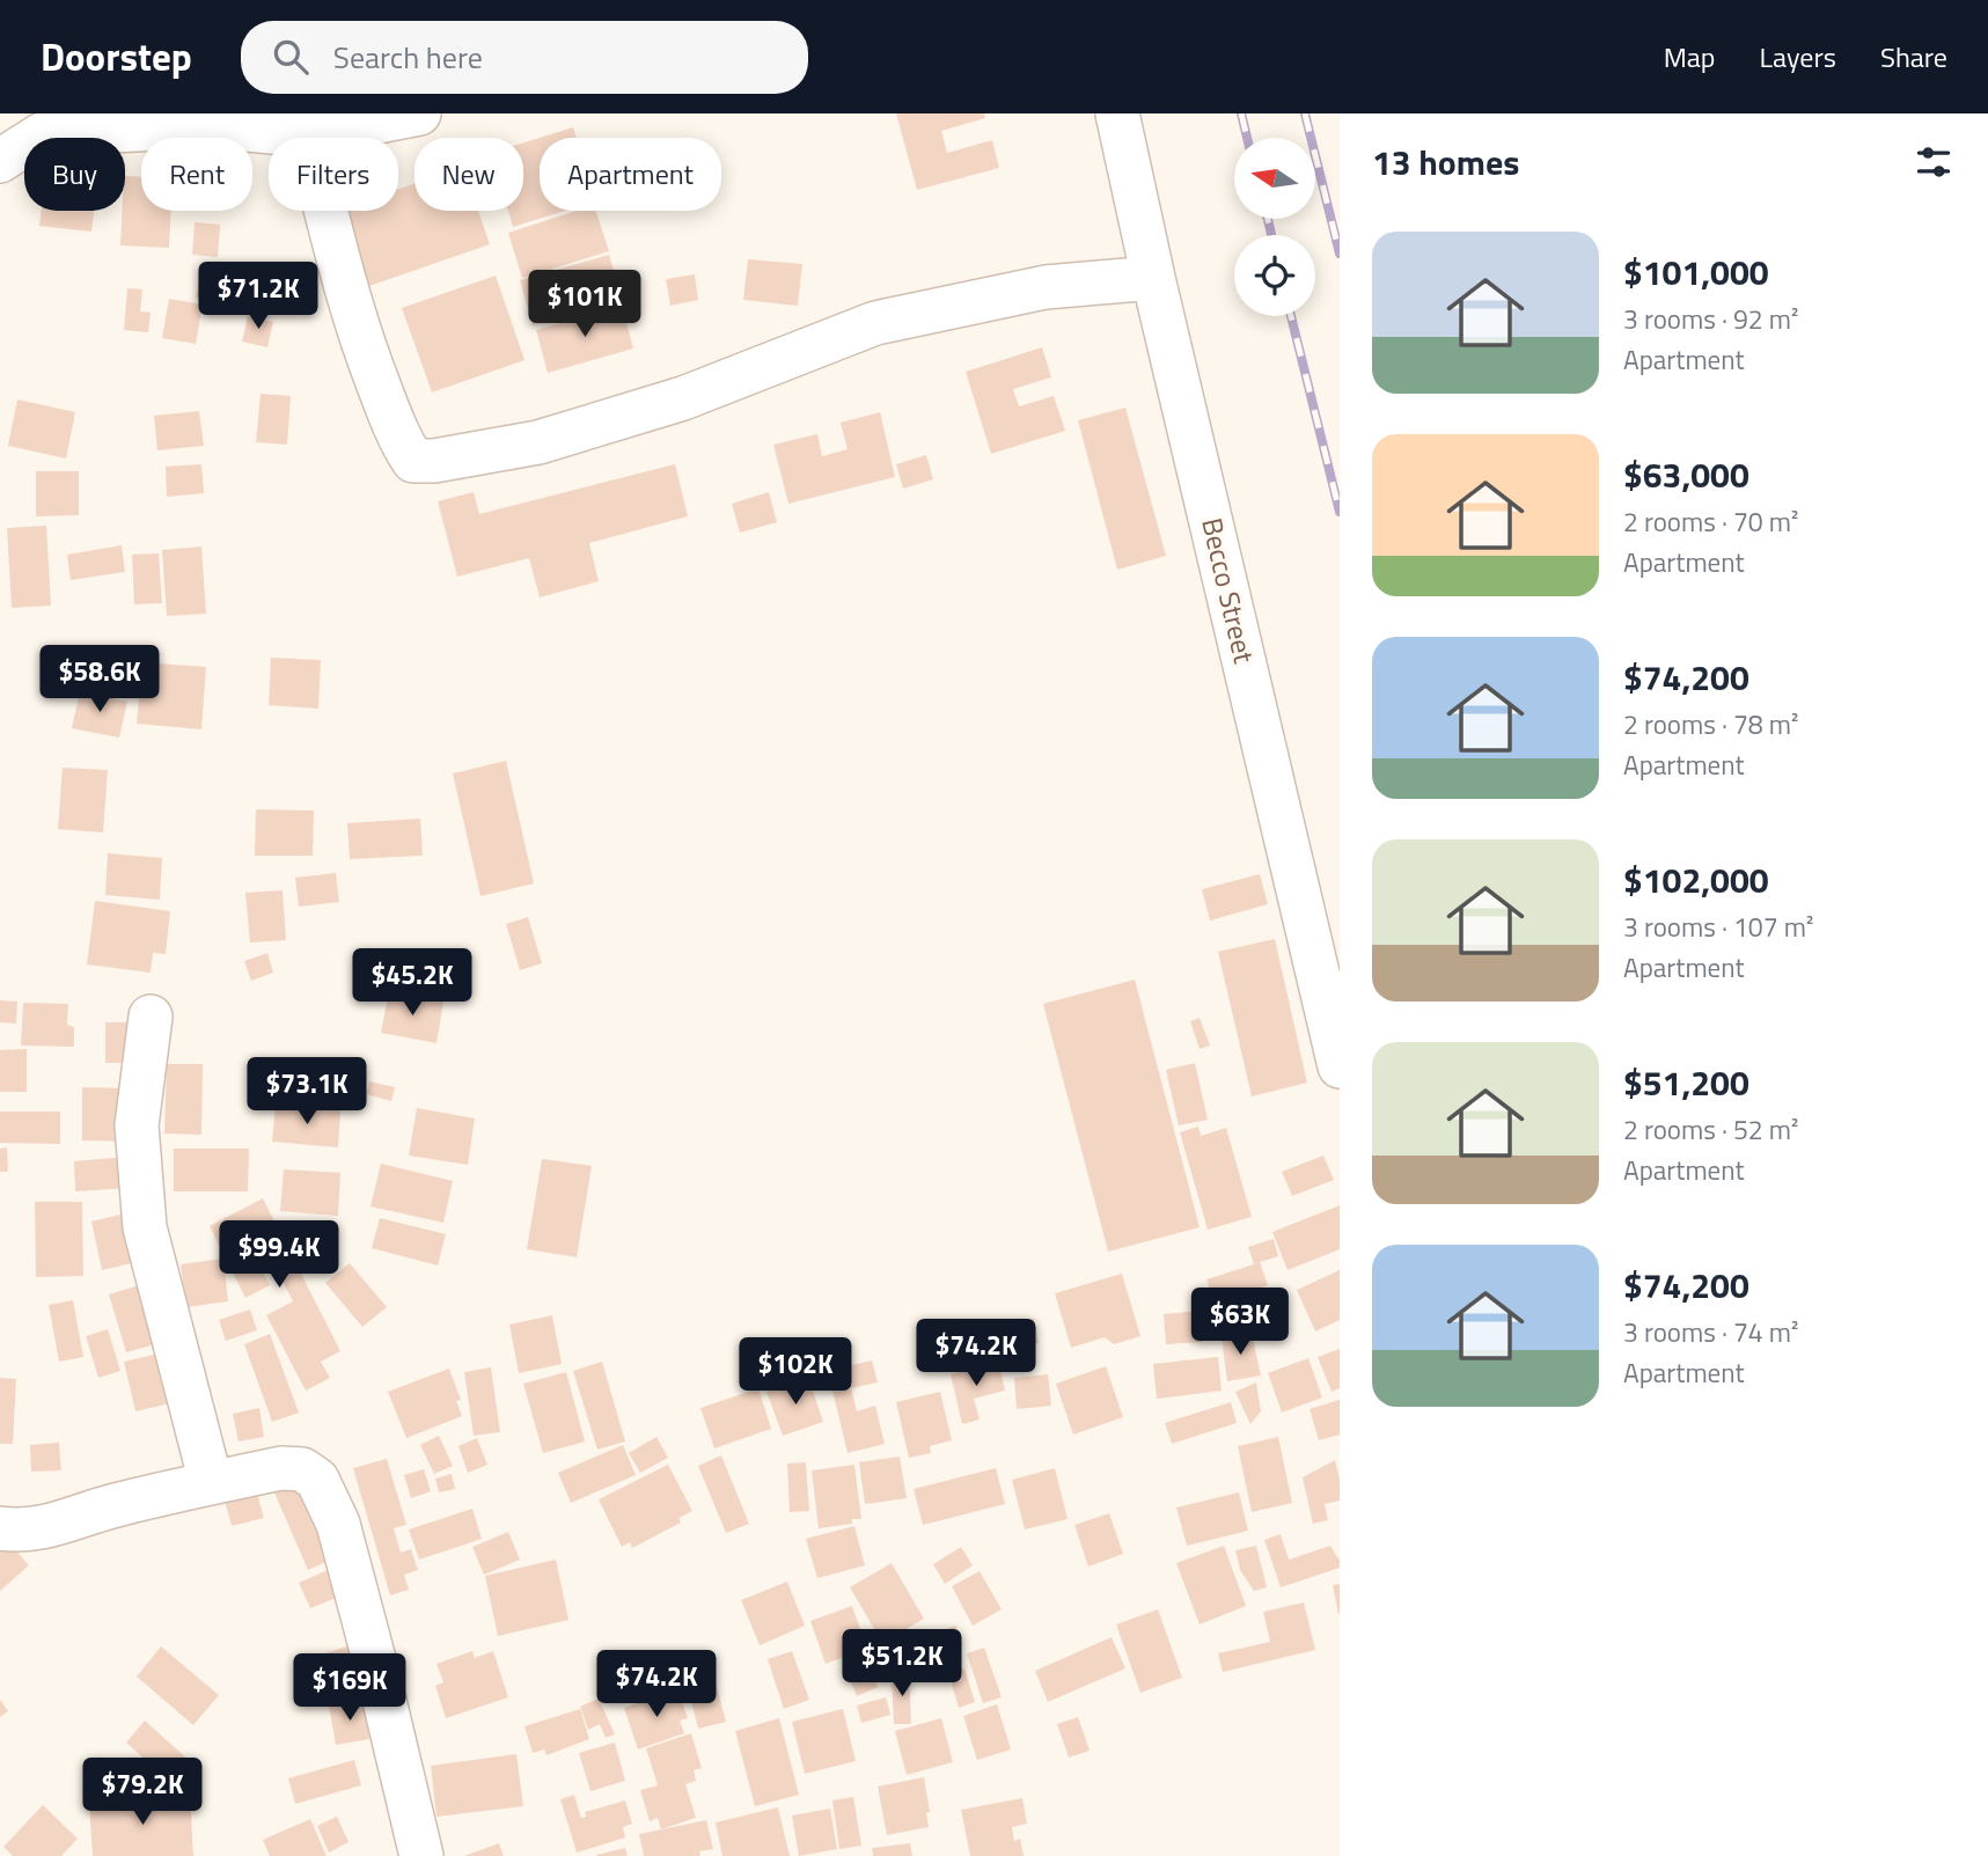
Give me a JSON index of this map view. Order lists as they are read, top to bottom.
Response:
{
  "streets": {
    "street": ["Becco Street"]
  },
  "north": "left",
  "page": {
    "header": "Doorstep",
    "search": "Search here",
    "nav": ["Map", "Layers", "Share"],
    "heading": "13 homes",
    "chip": [
      "Buy",
      "Rent",
      "Filters",
      "New",
      "Apartment"
    ],
    "list": [
      {
        "name": "$101,000",
        "note": "3 rooms · 92 m² · Apartment"
      },
      {
        "name": "$63,000",
        "note": "2 rooms · 70 m² · Apartment"
      },
      {
        "name": "$74,200",
        "note": "2 rooms · 78 m² · Apartment"
      },
      {
        "name": "$102,000",
        "note": "3 rooms · 107 m² · Apartment"
      },
      {
        "name": "$51,200",
        "note": "2 rooms · 52 m² · Apartment"
      },
      {
        "name": "$74,200",
        "note": "3 rooms · 74 m² · Apartment"
      }
    ],
    "price": [
      "$71.2K",
      "$101K",
      "$58.6K",
      "$45.2K",
      "$73.1K",
      "$99.4K",
      "$63K",
      "$74.2K",
      "$102K",
      "$51.2K",
      "$74.2K",
      "$169K",
      "$79.2K"
    ]
  }
}
